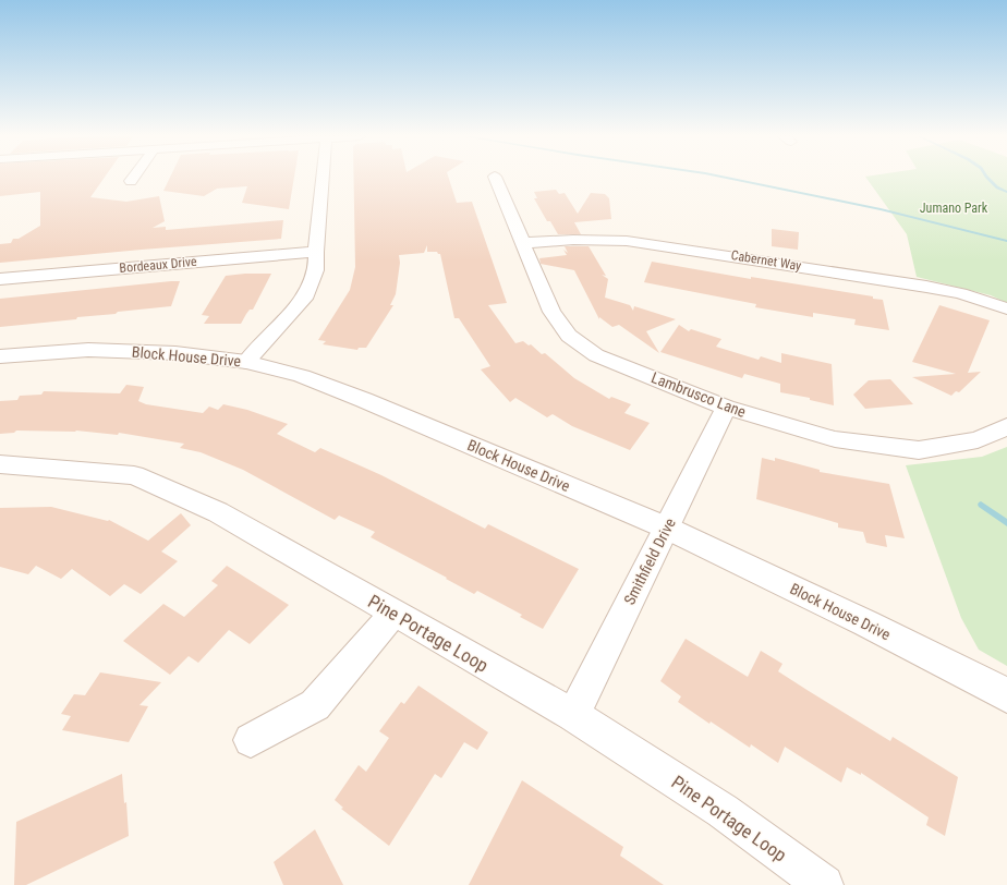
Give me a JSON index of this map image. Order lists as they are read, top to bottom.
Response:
{
  "streets": {
    "street": [
      "Cabernet Way",
      "Bordeaux Drive",
      "Block House Drive",
      "Lambrusco Lane",
      "Smithfield Drive",
      "Pine Portage Loop"
    ]
  },
  "crossings": [
    ["Cabernet Way", "Lambrusco Lane"],
    ["Block House Drive", "Smithfield Drive"],
    ["Lambrusco Lane", "Smithfield Drive"],
    ["Smithfield Drive", "Pine Portage Loop"]
  ],
  "parks": ["Jumano Park"]
}
